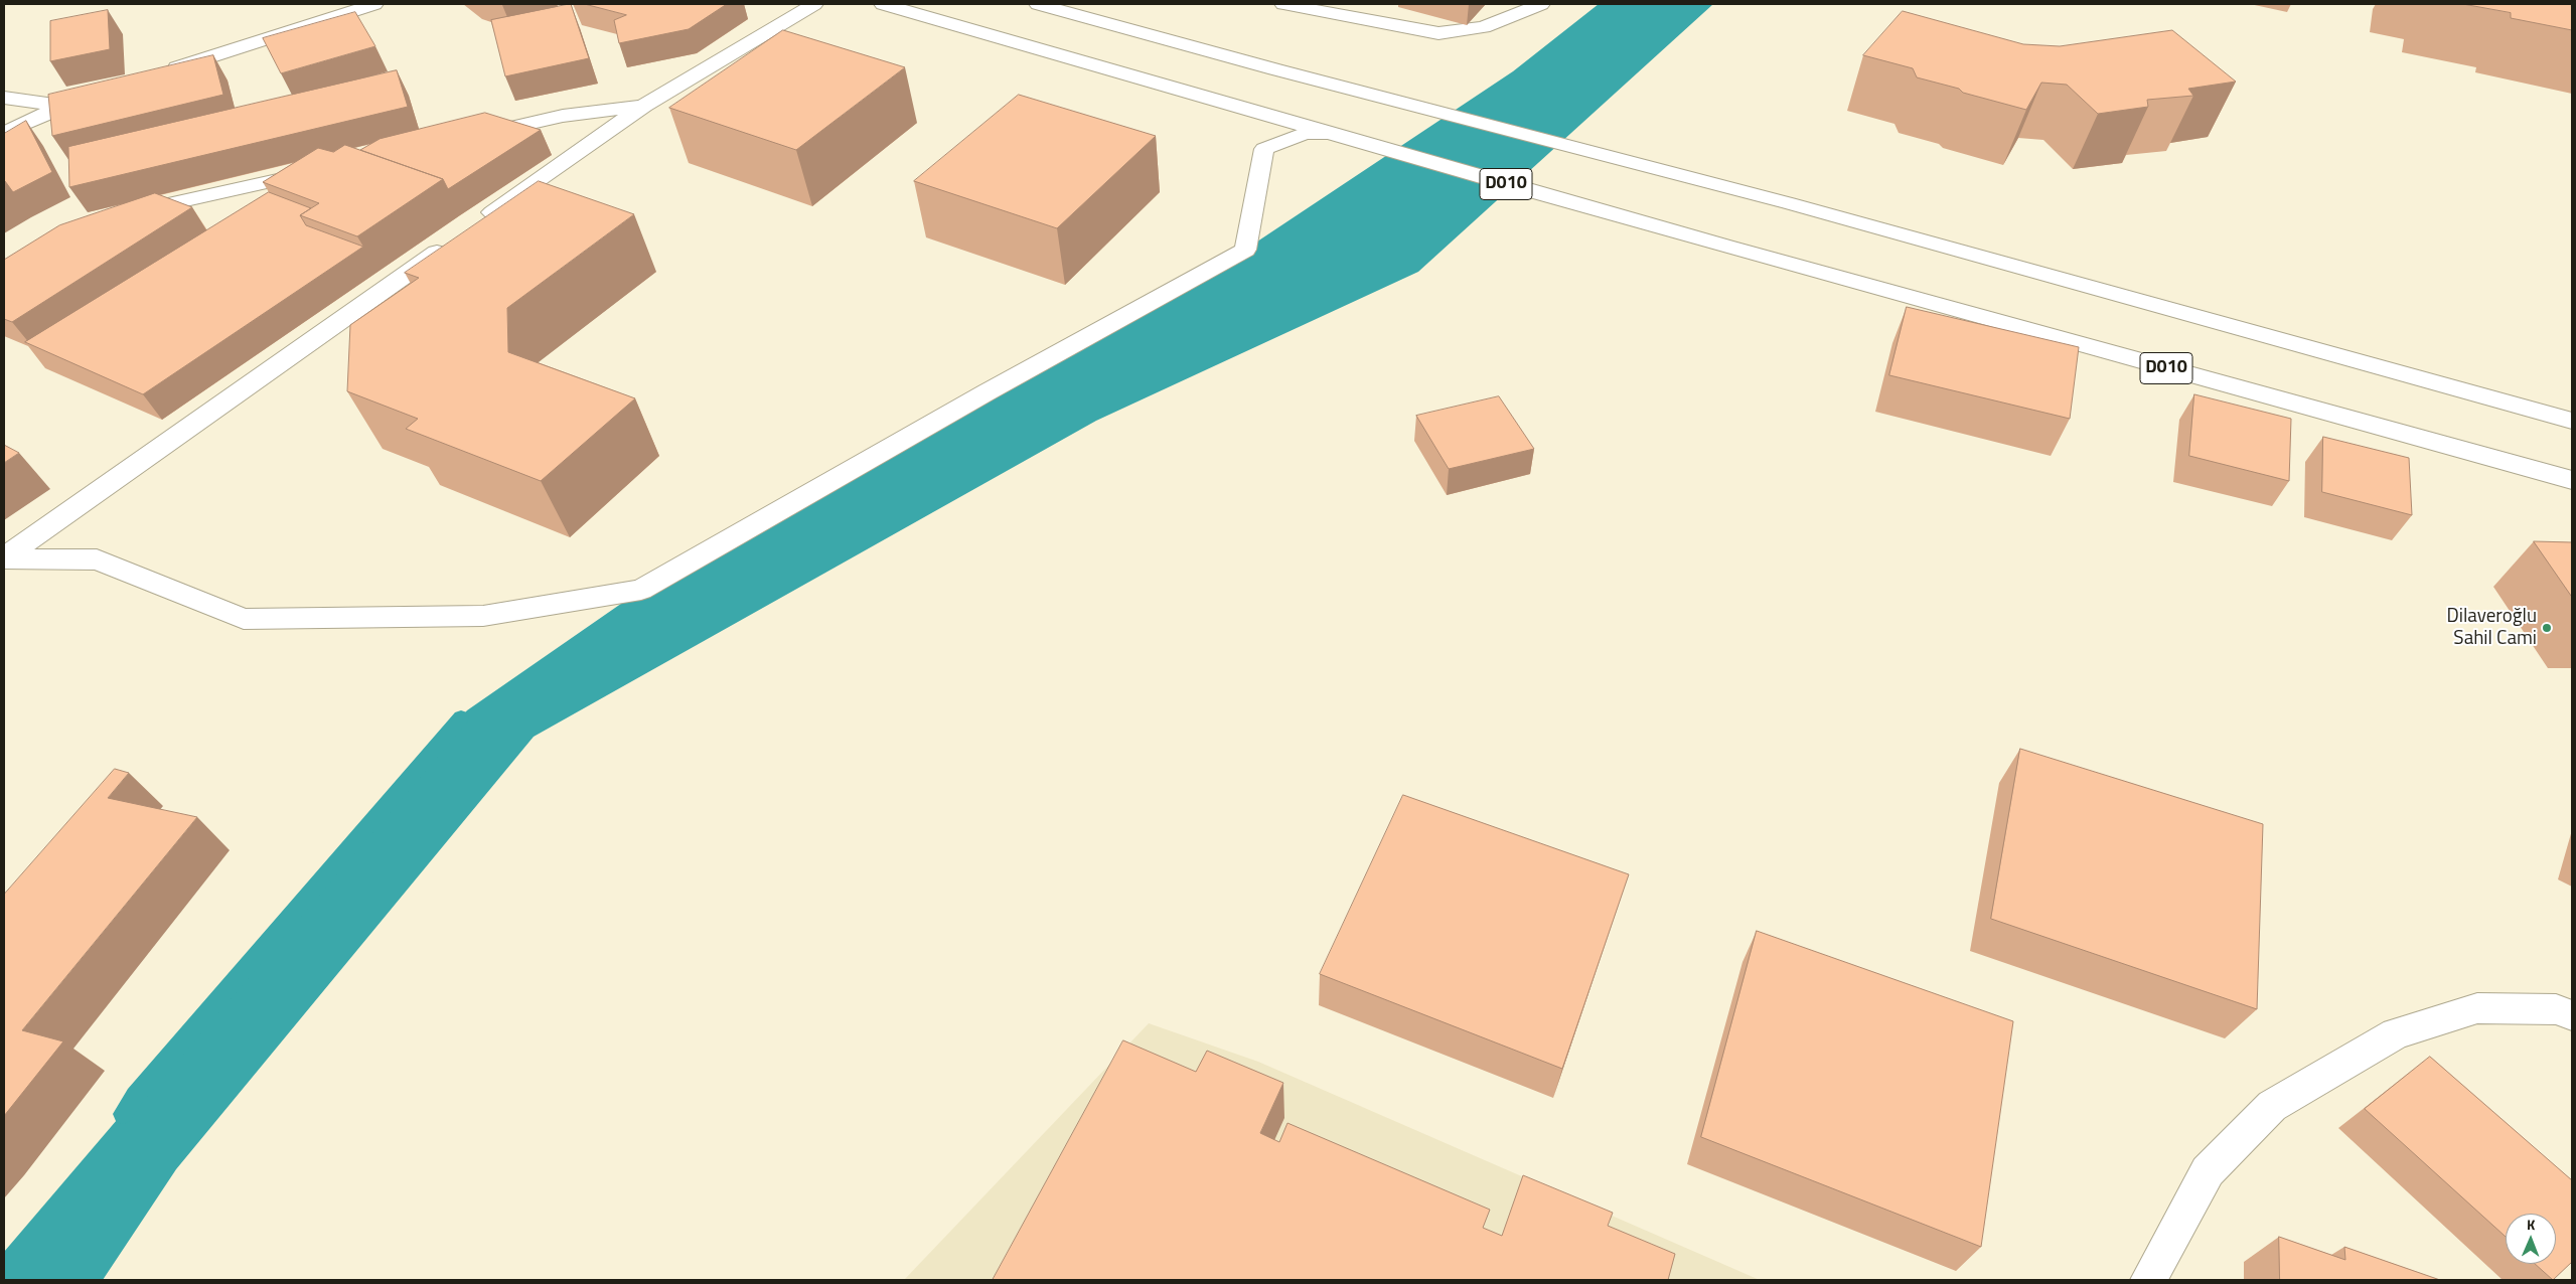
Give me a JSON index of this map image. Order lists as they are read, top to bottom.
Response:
{
  "streets": {
    "main road": ["D010"]
  },
  "places": ["Dilaveroğlu Sahil Cami"],
  "north": "top"
}
